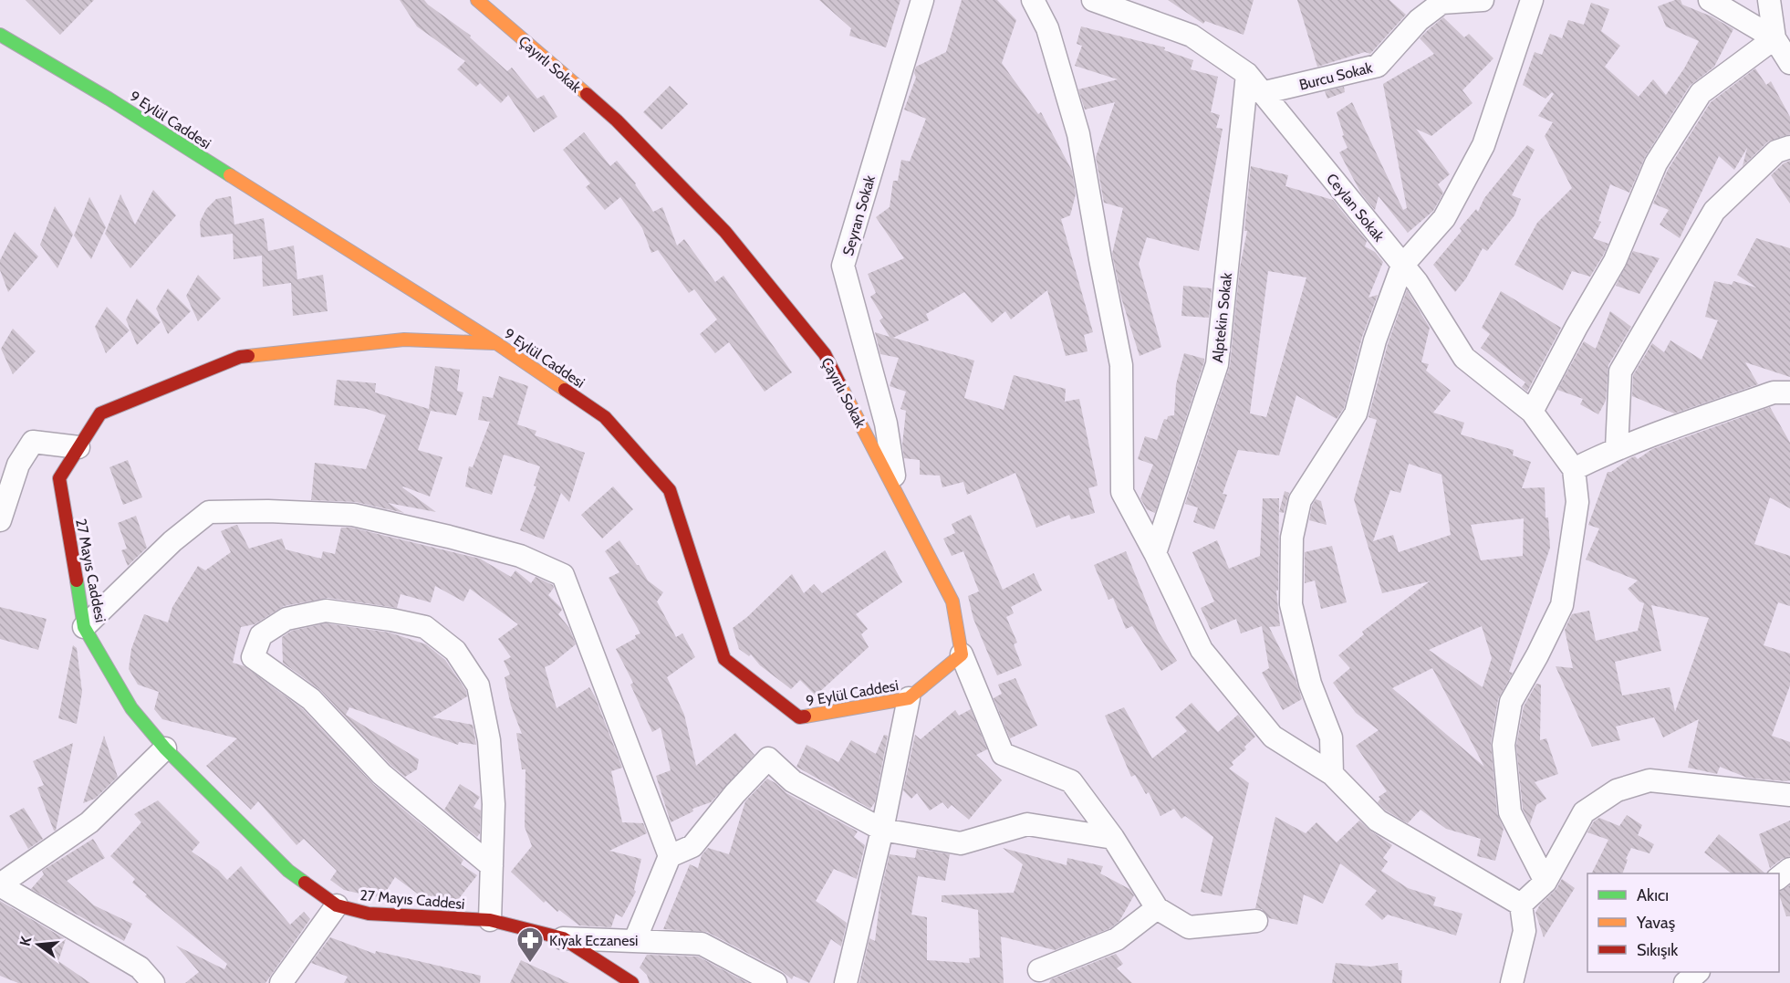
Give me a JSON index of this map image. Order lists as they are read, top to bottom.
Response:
{
  "streets": {
    "street": [
      "Çayırlı Sokak",
      "Burcu Sokak",
      "9 Eylül Caddesi",
      "Ceylan Sokak",
      "Seyran Sokak",
      "Alptekin Sokak",
      "27 Mayıs Caddesi"
    ]
  },
  "crossings": [
    ["Çayırlı Sokak", "9 Eylül Caddesi"],
    ["Çayırlı Sokak", "Seyran Sokak"],
    ["Burcu Sokak", "Ceylan Sokak"],
    ["9 Eylül Caddesi", "27 Mayıs Caddesi"],
    ["Ceylan Sokak", "Alptekin Sokak"]
  ],
  "places": {
    "pharmacy": ["Kıyak Eczanesi"]
  },
  "legend": ["Akıcı", "Yavaş", "Sıkışık"],
  "north": "left"
}
